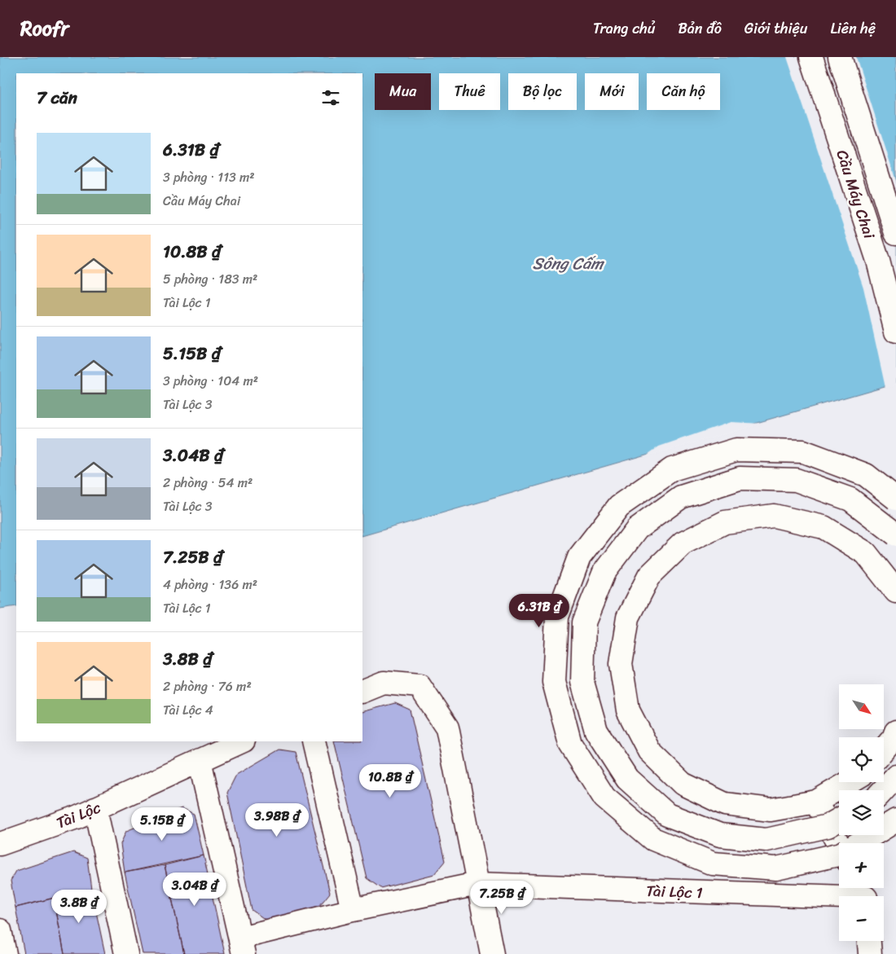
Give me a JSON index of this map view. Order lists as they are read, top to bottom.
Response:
{
  "streets": {
    "street": ["Cầu Máy Chai", "Tài Lộc", "Tài Lộc 1"]
  },
  "water": ["Sông Cấm"],
  "north": "bottom right",
  "page": {
    "header": "Roofr",
    "nav": [
      "Trang chủ",
      "Bản đồ",
      "Giới thiệu",
      "Liên hệ"
    ],
    "chip": [
      "Mua",
      "Thuê",
      "Bộ lọc",
      "Mới",
      "Căn hộ"
    ],
    "heading": "7 căn",
    "list": [
      {
        "name": "6.31B ₫",
        "note": "3 phòng · 113 m² · Cầu Máy Chai"
      },
      {
        "name": "10.8B ₫",
        "note": "5 phòng · 183 m² · Tài Lộc 1"
      },
      {
        "name": "5.15B ₫",
        "note": "3 phòng · 104 m² · Tài Lộc 3"
      },
      {
        "name": "3.04B ₫",
        "note": "2 phòng · 54 m² · Tài Lộc 3"
      },
      {
        "name": "7.25B ₫",
        "note": "4 phòng · 136 m² · Tài Lộc 1"
      },
      {
        "name": "3.8B ₫",
        "note": "2 phòng · 76 m² · Tài Lộc 4"
      }
    ],
    "price": [
      "6.31B ₫",
      "10.8B ₫",
      "3.98B ₫",
      "5.15B ₫",
      "3.04B ₫",
      "7.25B ₫",
      "3.8B ₫"
    ],
    "map_buttons": ["+", "−"]
  }
}
